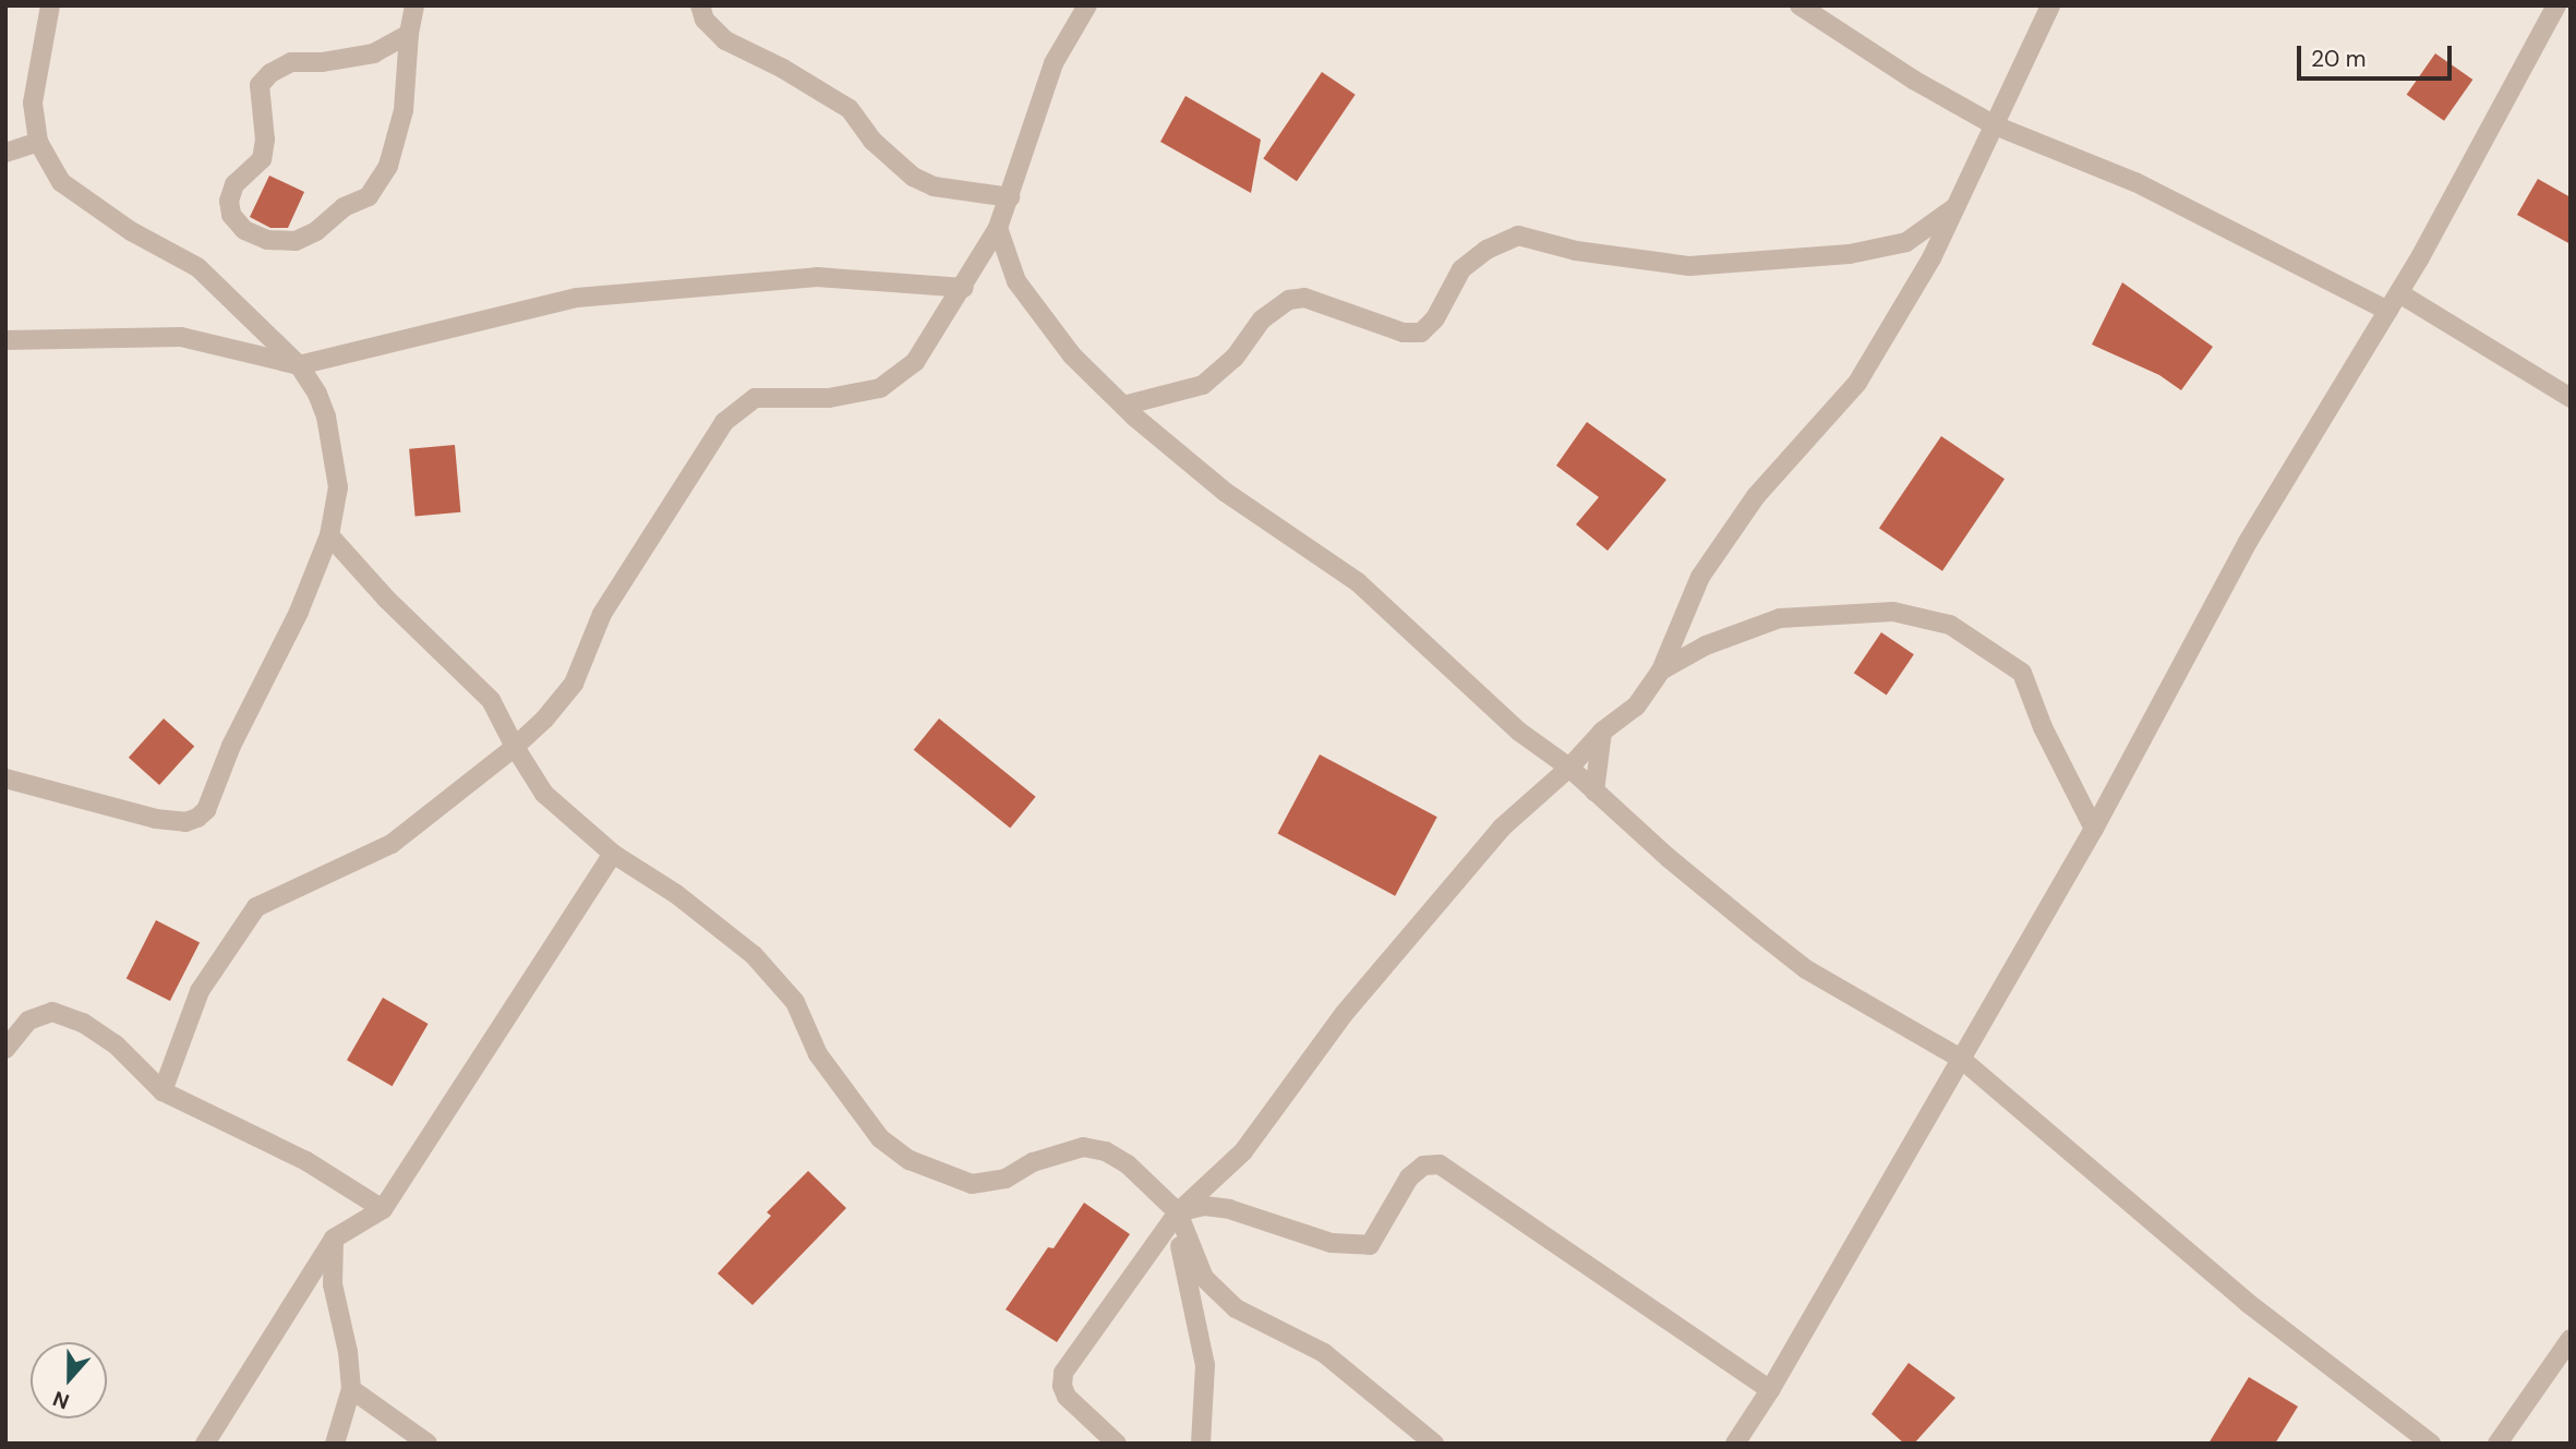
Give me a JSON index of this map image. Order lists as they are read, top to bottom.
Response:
{
  "scale_bar": "20 m",
  "north": "bottom"
}
